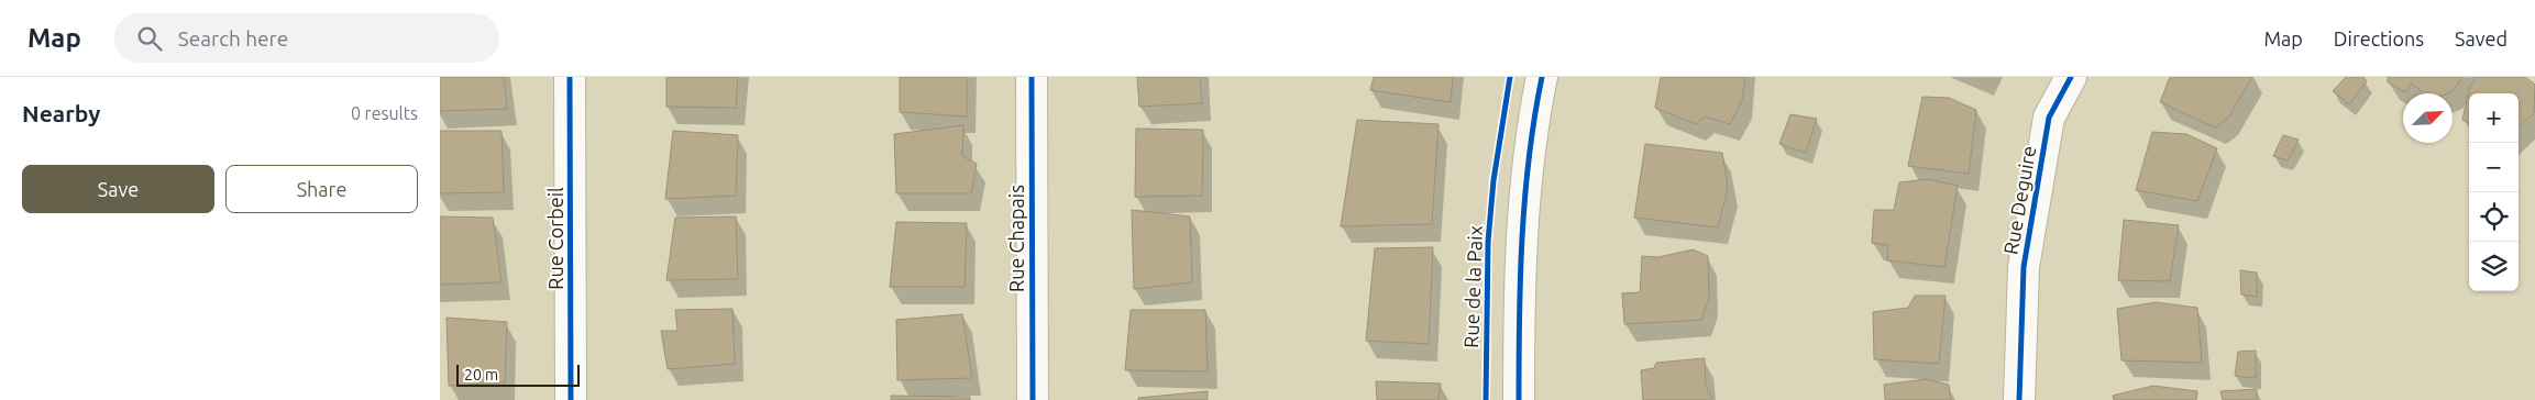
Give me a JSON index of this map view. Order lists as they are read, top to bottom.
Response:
{
  "streets": {
    "street": ["Rue Deguire", "Rue Corbeil", "Rue Chapais"],
    "cycle path": ["Rue de la Paix"]
  },
  "scale_bar": "20 m",
  "north": "top right",
  "page": {
    "header": "Map",
    "search": "Search here",
    "nav": ["Map", "Directions", "Saved"],
    "heading": ["Nearby", "0 results"],
    "map_buttons": ["+", "−"],
    "buttons": ["Save", "Share"],
    "scale": "20 m"
  }
}
